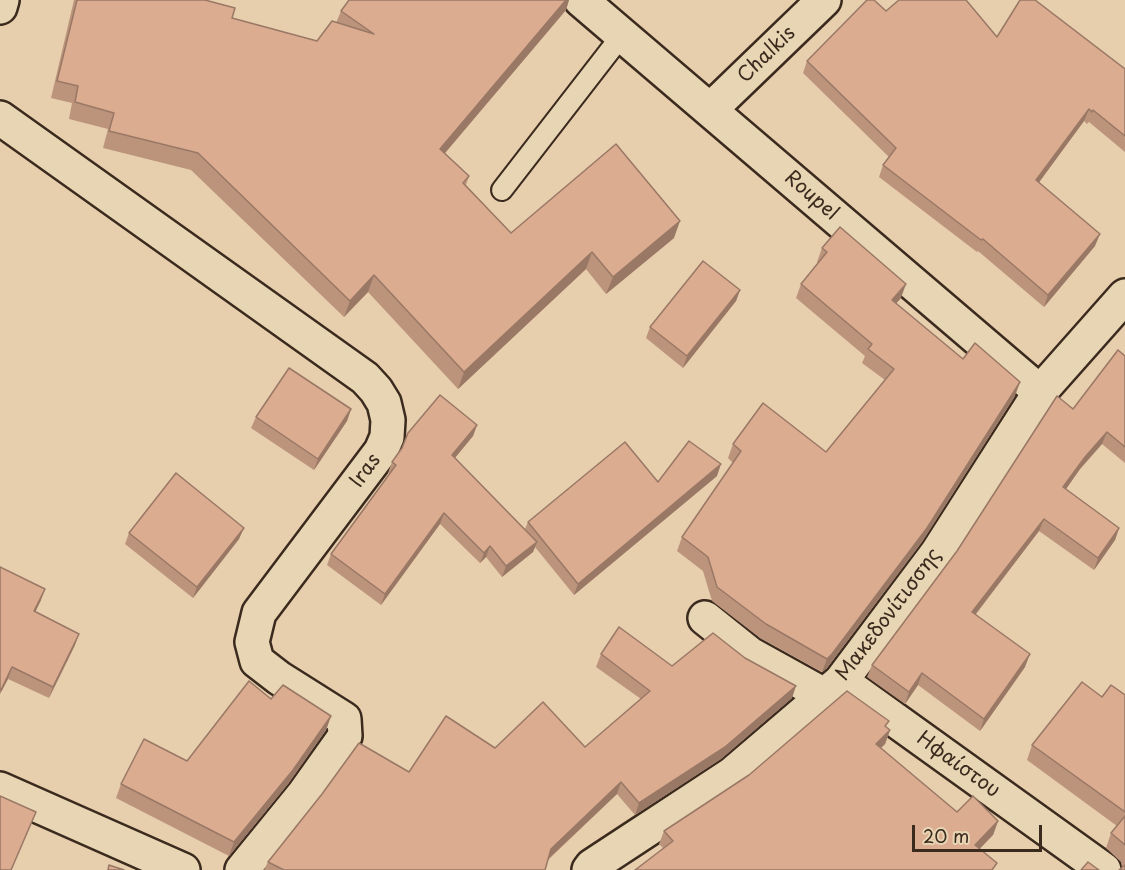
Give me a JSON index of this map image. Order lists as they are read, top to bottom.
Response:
{
  "streets": {
    "street": [
      "Chalkis",
      "Roupel",
      "Iras",
      "Μακεδονίτισσης",
      "Ηφαίστου"
    ]
  },
  "crossings": [
    ["Chalkis", "Roupel"],
    ["Roupel", "Μακεδονίτισσης"],
    ["Μακεδονίτισσης", "Ηφαίστου"]
  ],
  "scale_bar": "20 m"
}
